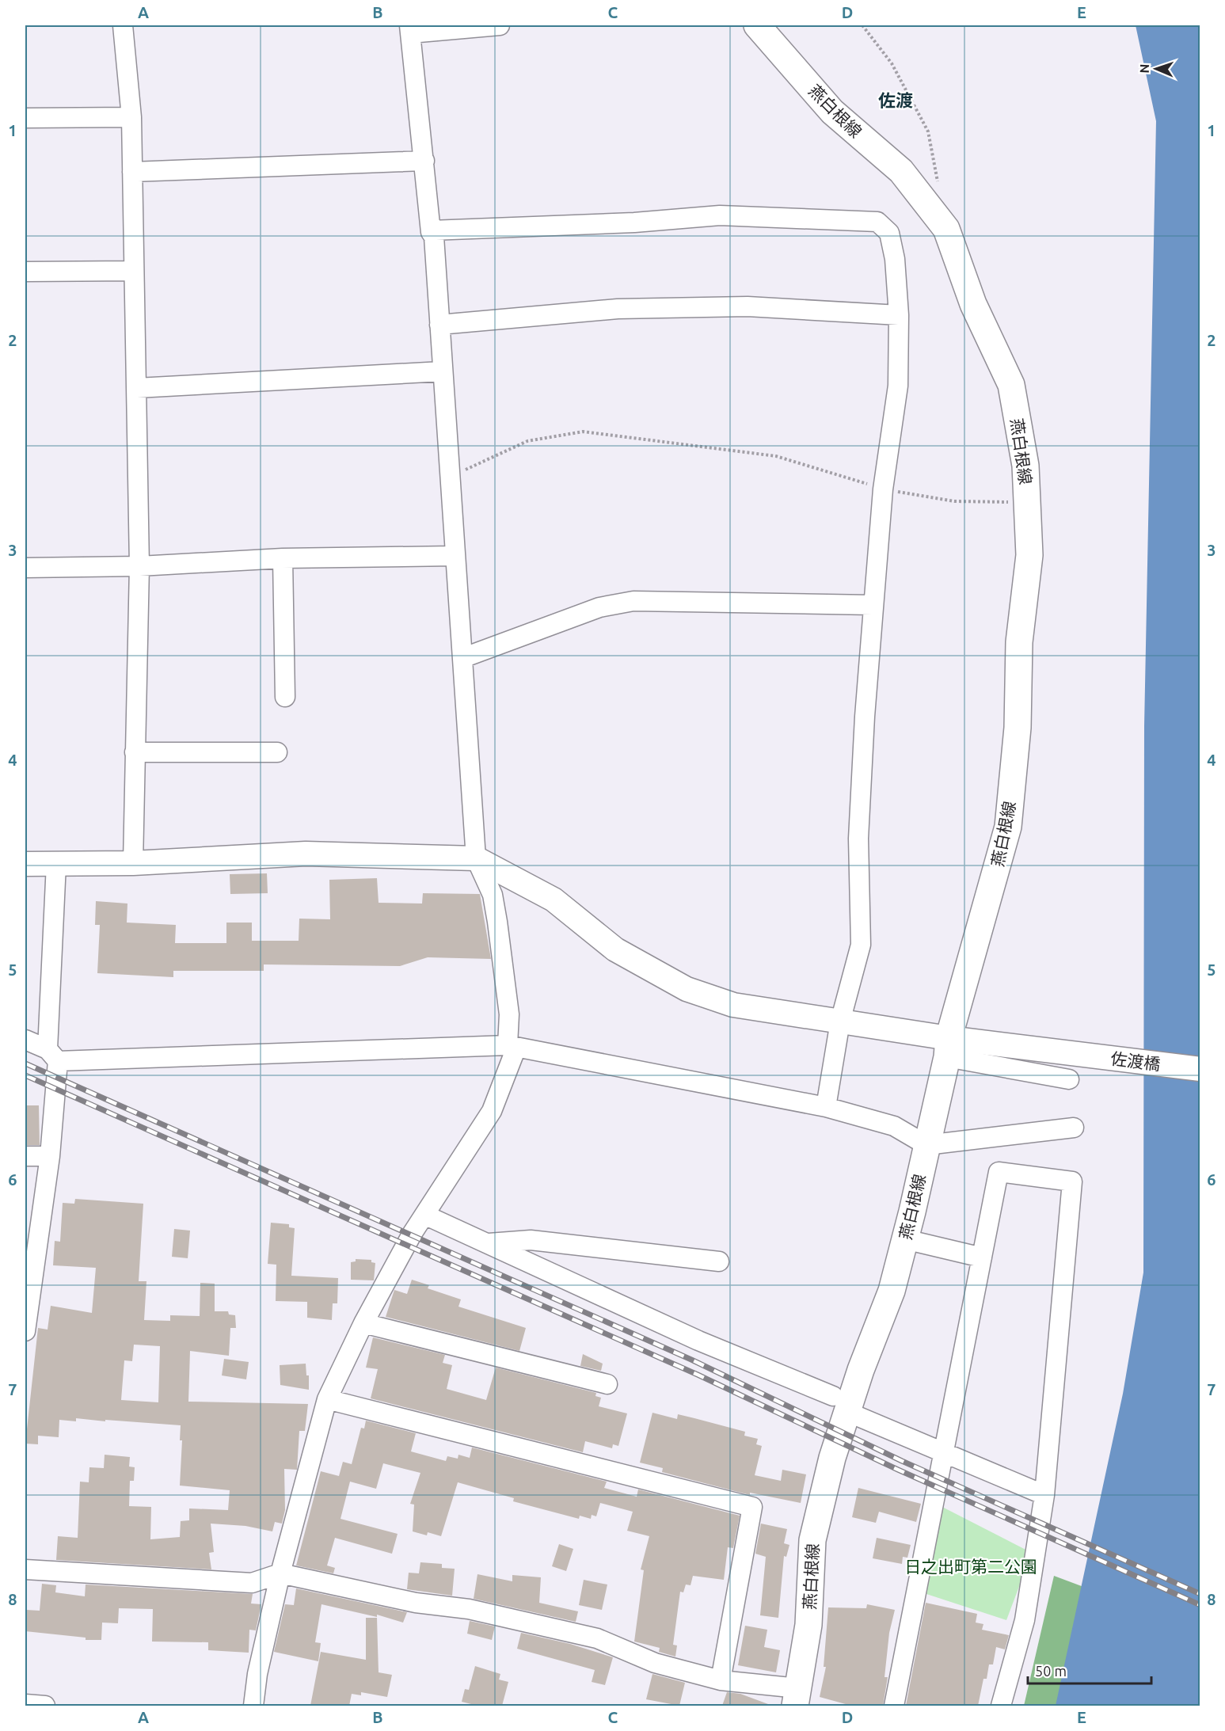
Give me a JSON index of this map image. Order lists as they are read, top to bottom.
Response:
{
  "streets": {
    "main road": ["燕白根線"],
    "street": ["佐渡橋"]
  },
  "crossings": [
    ["燕白根線", "佐渡橋"]
  ],
  "districts": ["佐渡"],
  "parks": ["日之出町第二公園"],
  "scale_bar": "50 m",
  "north": "left",
  "grid": {
    "columns": [
      "A",
      "B",
      "C",
      "D",
      "E"
    ],
    "rows": [
      "1",
      "2",
      "3",
      "4",
      "5",
      "6",
      "7",
      "8"
    ]
  }
}
